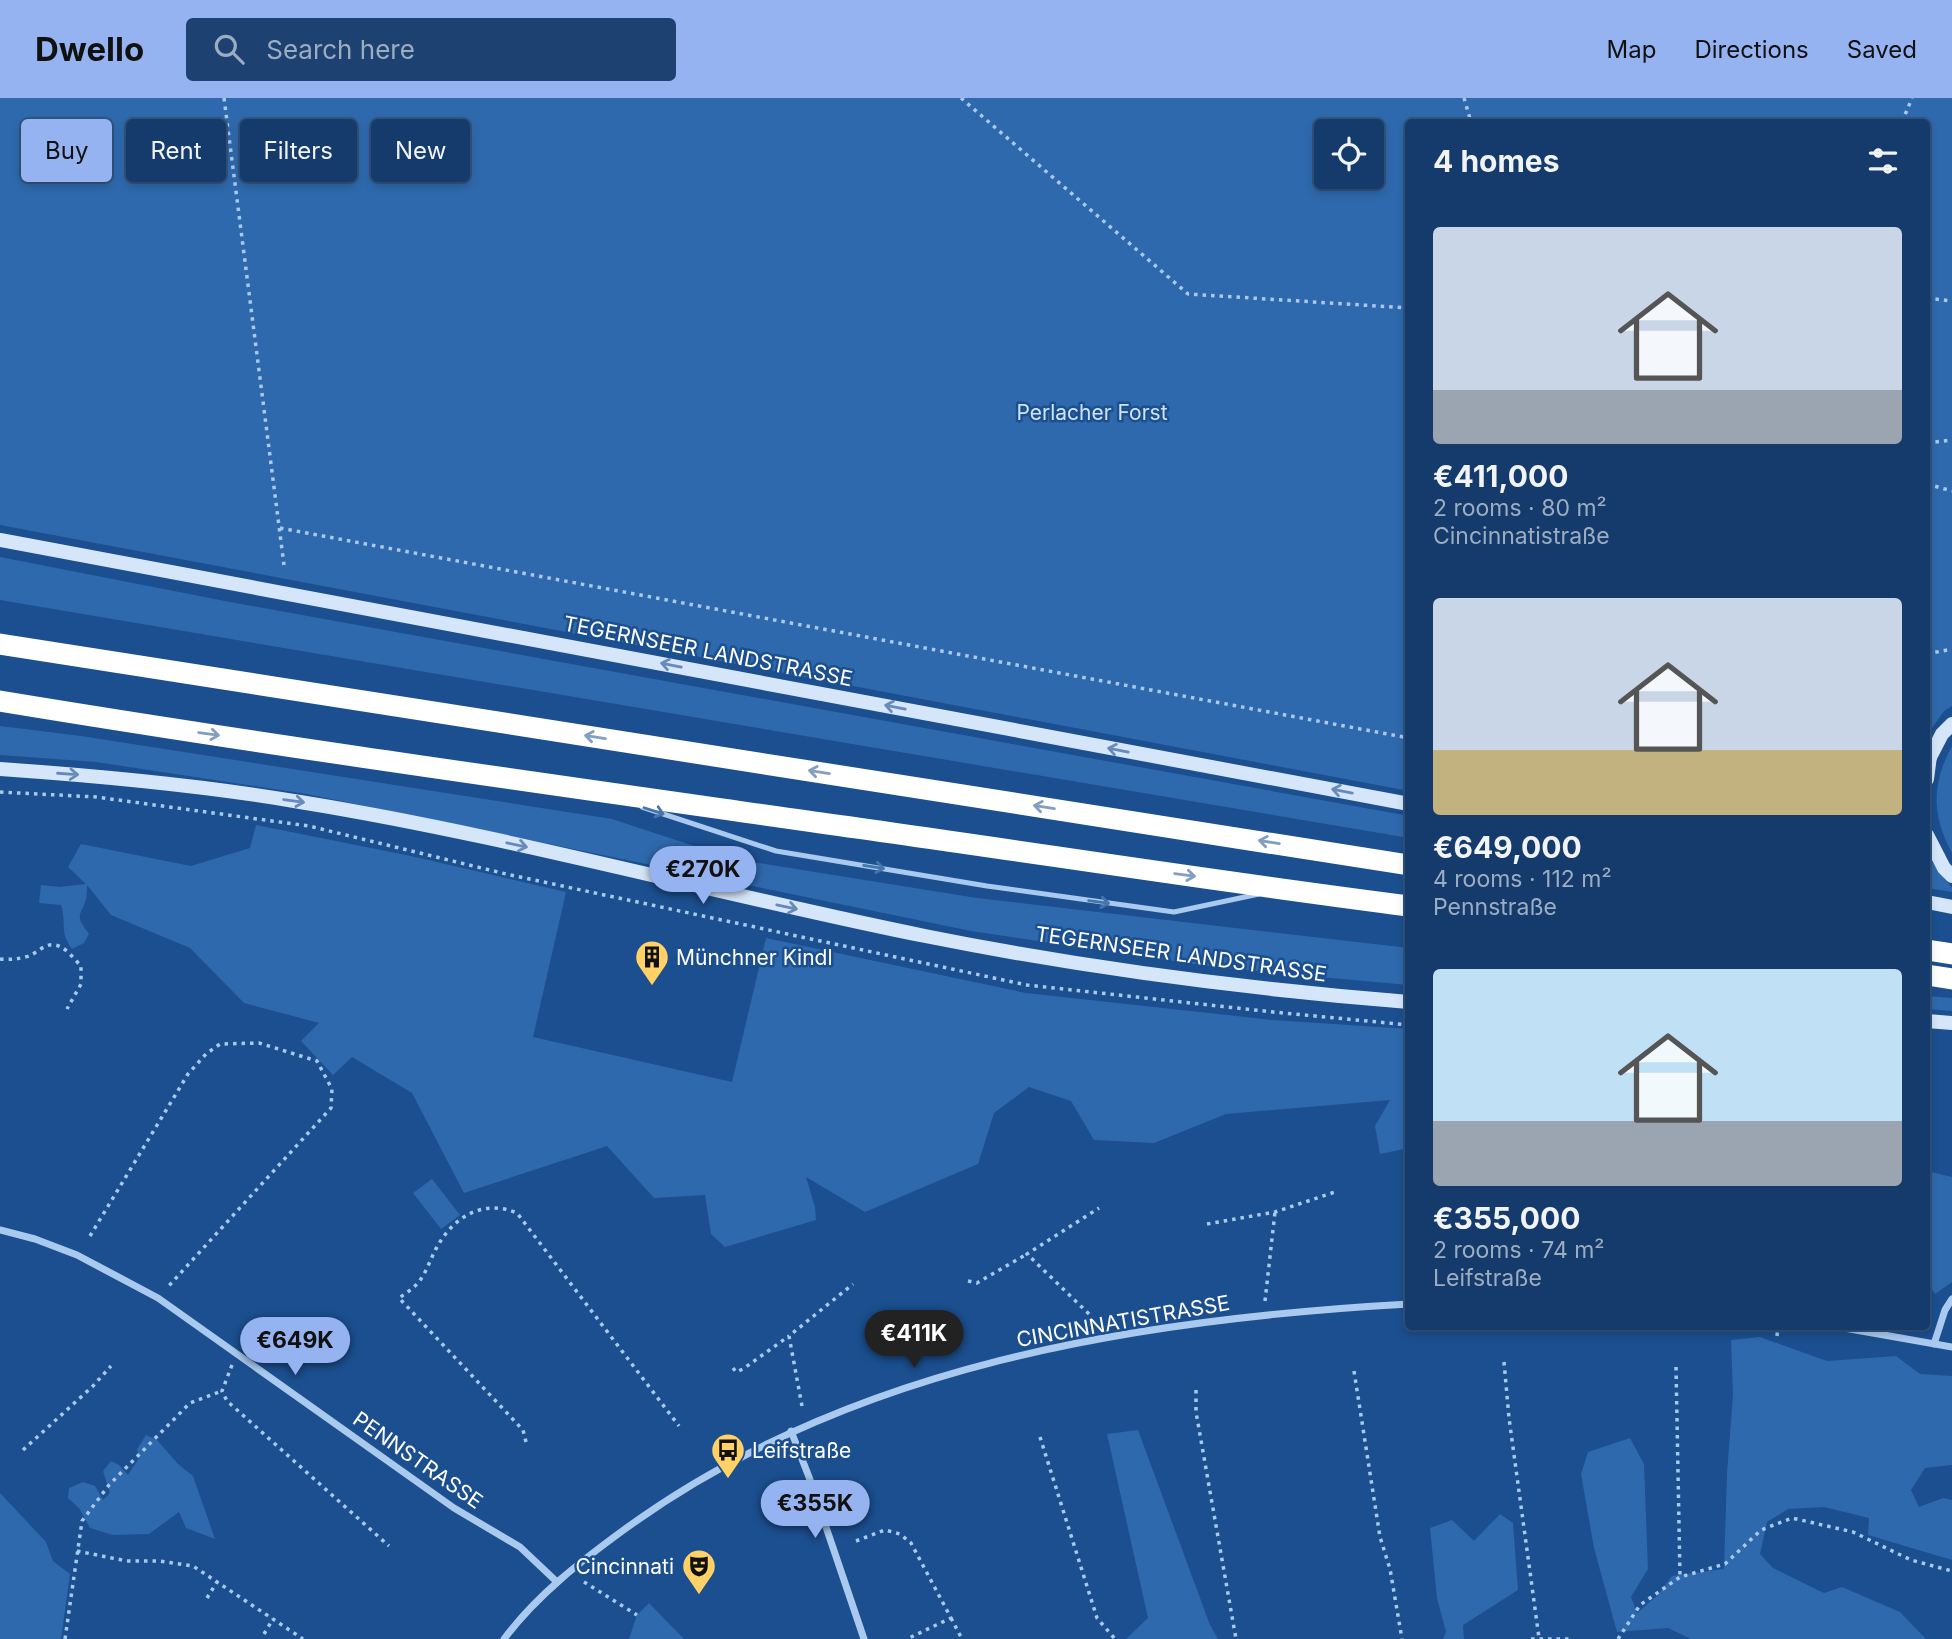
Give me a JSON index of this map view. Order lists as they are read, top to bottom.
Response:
{
  "streets": {
    "main road": ["TEGERNSEER LANDSTRASSE"],
    "street": ["CINCINNATISTRASSE", "PENNSTRASSE"]
  },
  "crossings": [
    ["CINCINNATISTRASSE", "PENNSTRASSE"]
  ],
  "parks": ["Perlacher Forst"],
  "places": {
    "building": ["Münchner Kindl"],
    "bus stop": ["Leifstraße"],
    "theatre": ["Cincinnati"]
  },
  "page": {
    "header": "Dwello",
    "search": "Search here",
    "nav": ["Map", "Directions", "Saved"],
    "chip": [
      "Buy",
      "Rent",
      "Filters",
      "New"
    ],
    "heading": "4 homes",
    "list": [
      {
        "name": "€411,000",
        "note": "2 rooms · 80 m² · Cincinnatistraße"
      },
      {
        "name": "€649,000",
        "note": "4 rooms · 112 m² · Pennstraße"
      },
      {
        "name": "€355,000",
        "note": "2 rooms · 74 m² · Leifstraße"
      }
    ],
    "price": [
      "€270K",
      "€411K",
      "€649K",
      "€355K"
    ]
  }
}
